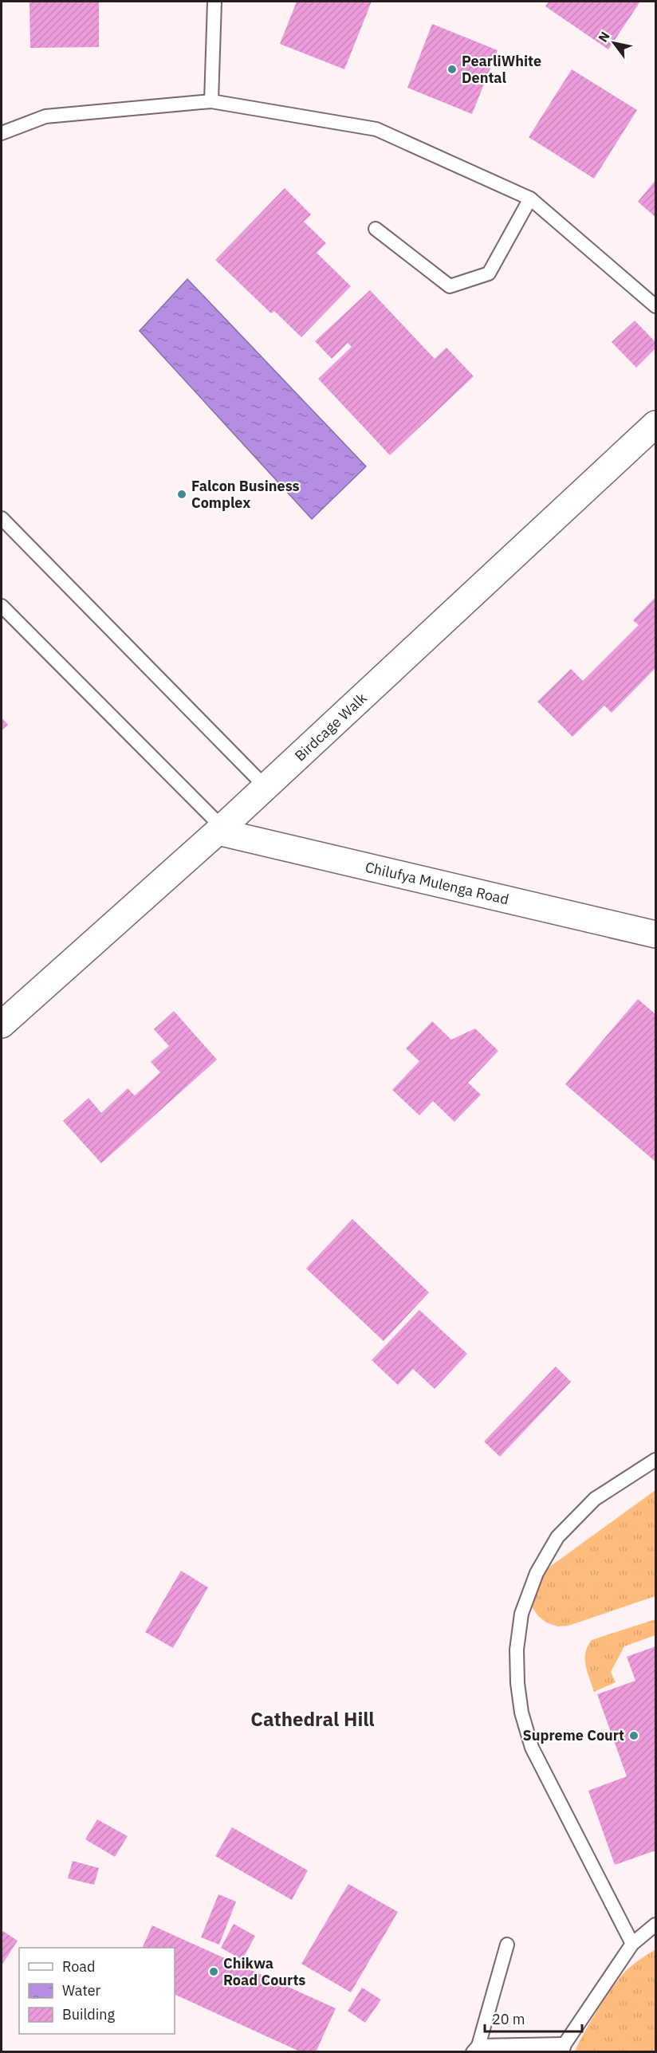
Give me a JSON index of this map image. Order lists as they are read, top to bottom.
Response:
{
  "streets": {
    "street": ["Birdcage Walk", "Chilufya Mulenga Road"]
  },
  "crossings": [
    ["Birdcage Walk", "Chilufya Mulenga Road"]
  ],
  "districts": ["Cathedral Hill"],
  "places": [
    "PearliWhite Dental",
    "Falcon Business Complex",
    "Supreme Court",
    "Chikwa Road Courts"
  ],
  "legend": ["Road", "Water", "Building"],
  "scale_bar": "20 m",
  "north": "top left"
}
